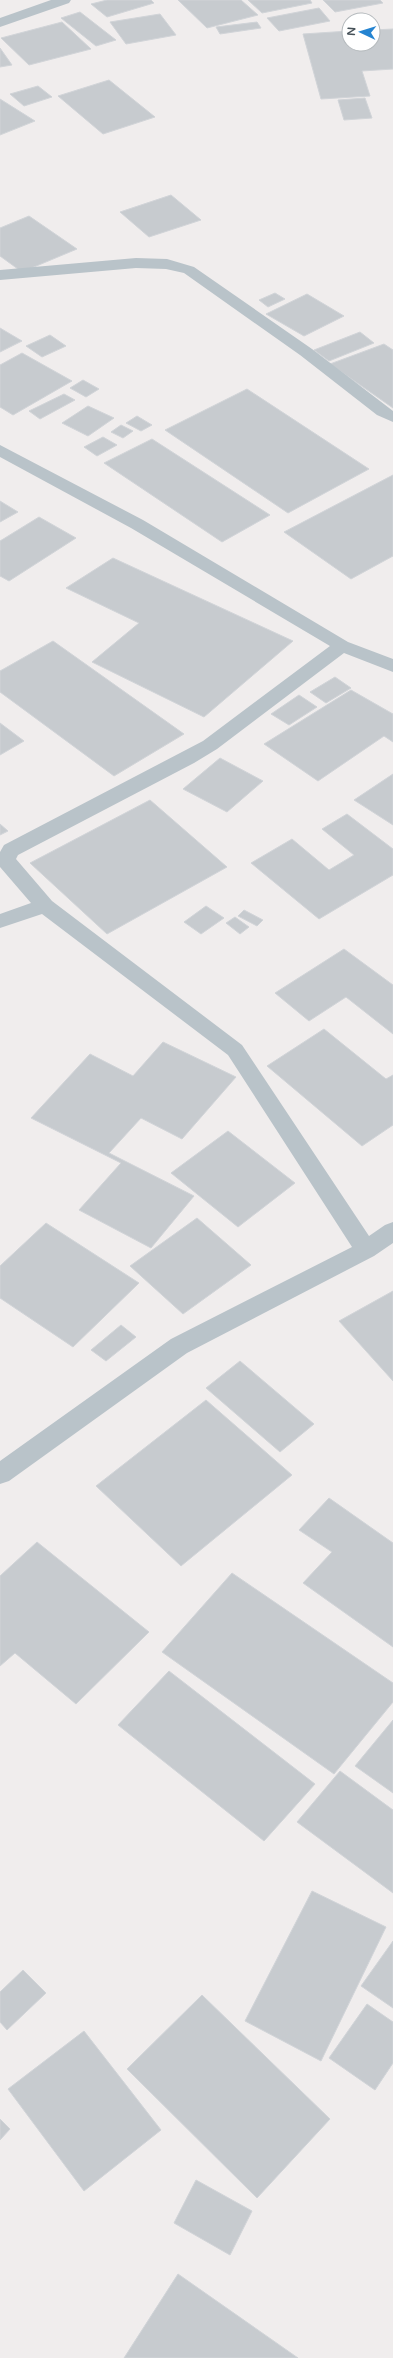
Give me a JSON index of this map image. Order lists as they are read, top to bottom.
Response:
{
  "north": "left"
}
